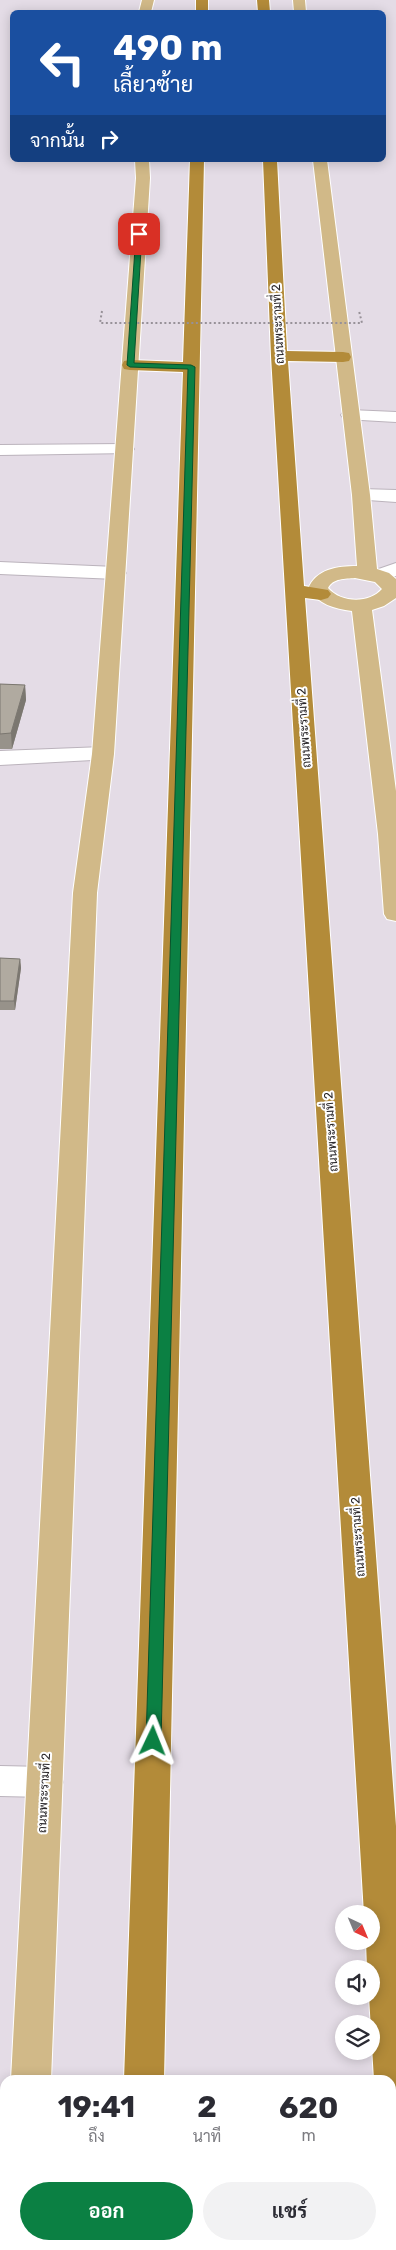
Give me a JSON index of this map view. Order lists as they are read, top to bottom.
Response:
{
  "streets": {
    "highway": ["ถนนพระรามที่ 2"]
  },
  "north": "bottom right",
  "page": {
    "turn": ["490 m", "เลี้ยวซ้าย"],
    "then": "จากนั้น",
    "eta": [
      "19:41",
      "ถึง",
      "2",
      "นาที",
      "620",
      "m"
    ],
    "buttons": ["ออก", "แชร์"]
  }
}
